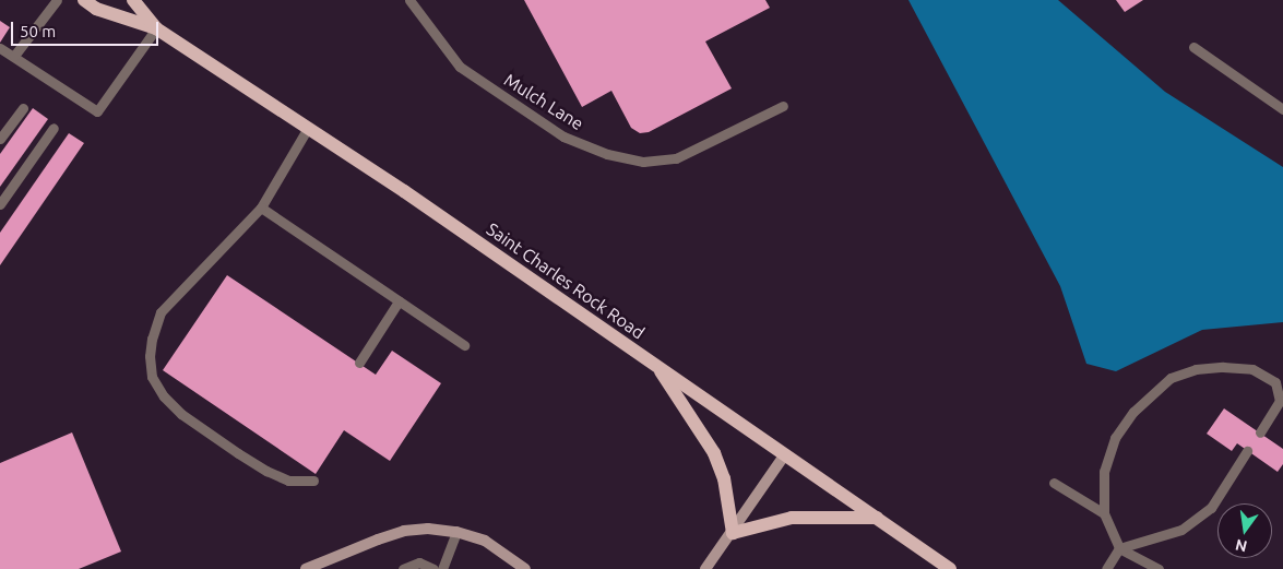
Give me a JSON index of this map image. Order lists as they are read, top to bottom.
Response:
{
  "streets": {
    "main road": ["Saint Charles Rock Road"],
    "lane": ["Mulch Lane"]
  },
  "scale_bar": "50 m",
  "north": "bottom"
}
